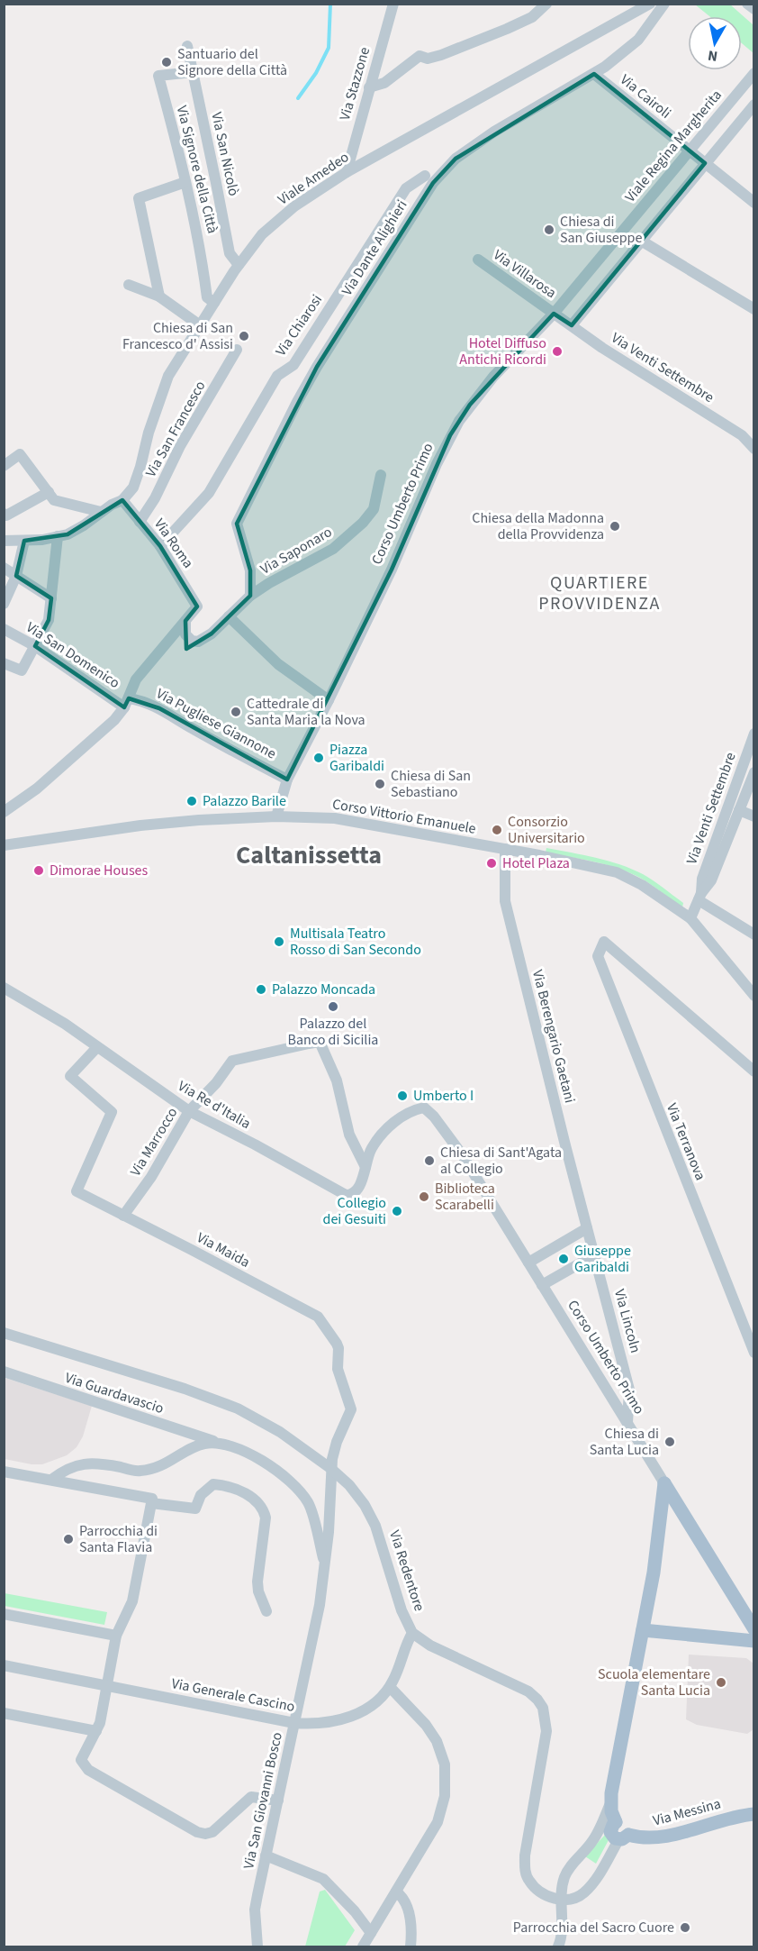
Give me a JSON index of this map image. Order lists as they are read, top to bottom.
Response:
{
  "streets": {
    "main road": ["Corso Umberto Primo", "Via Messina"],
    "street": [
      "Via Stazzone",
      "Via Cairoli",
      "Viale Regina Margherita",
      "Via San Nicolò",
      "Via Signore della Città",
      "Viale Amedeo",
      "Via Dante Alighieri",
      "Via Villarosa",
      "Via Chiarosi",
      "Via Venti Settembre",
      "Via San Francesco",
      "Via Roma",
      "Via Saponaro",
      "Via San Domenico",
      "Via Pugliese Giannone",
      "Corso Vittorio Emanuele",
      "Via Berengario Gaetani",
      "Via Re d'Italia",
      "Via Marrocco",
      "Via Terranova",
      "Via Maida",
      "Via Lincoln",
      "Via Guardavascio",
      "Via Redentore",
      "Via Generale Cascino",
      "Via San Giovanni Bosco"
    ]
  },
  "crossings": [
    ["Via Stazzone", "Viale Amedeo"],
    ["Via Cairoli", "Viale Regina Margherita"],
    ["Via Cairoli", "Via Dante Alighieri"],
    ["Viale Regina Margherita", "Via Villarosa"],
    ["Viale Regina Margherita", "Via Venti Settembre"],
    ["Viale Regina Margherita", "Corso Umberto Primo"],
    ["Via San Nicolò", "Via Signore della Città"],
    ["Via San Nicolò", "Viale Amedeo"],
    ["Via Signore della Città", "Viale Amedeo"],
    ["Viale Amedeo", "Via Roma"],
    ["Via Dante Alighieri", "Via Saponaro"],
    ["Via Villarosa", "Via Venti Settembre"],
    ["Via Villarosa", "Corso Umberto Primo"],
    ["Via Chiarosi", "Via Roma"],
    ["Via Venti Settembre", "Corso Umberto Primo"],
    ["Via San Francesco", "Via Roma"],
    ["Corso Umberto Primo", "Via Pugliese Giannone"],
    ["Corso Umberto Primo", "Via Re d'Italia"],
    ["Corso Umberto Primo", "Via Lincoln"],
    ["Via Roma", "Via Saponaro"],
    ["Via San Domenico", "Via Pugliese Giannone"],
    ["Corso Vittorio Emanuele", "Via Berengario Gaetani"],
    ["Via Berengario Gaetani", "Via Lincoln"],
    ["Via Re d'Italia", "Via Marrocco"],
    ["Via Re d'Italia", "Via Maida"],
    ["Via Marrocco", "Via Maida"],
    ["Via Maida", "Via San Giovanni Bosco"],
    ["Via Guardavascio", "Via San Giovanni Bosco"],
    ["Via Redentore", "Via Generale Cascino"],
    ["Via Redentore", "Via San Giovanni Bosco"],
    ["Via Generale Cascino", "Via San Giovanni Bosco"]
  ],
  "districts": ["QUARTIERE PROVVIDENZA", "Caltanissetta"],
  "places": [
    "Santuario del Signore della Città",
    "Chiesa di San Giuseppe",
    "Chiesa di San Francesco d' Assisi",
    "Hotel Diffuso Antichi Ricordi",
    "Chiesa della Madonna della Provvidenza",
    "Cattedrale di Santa Maria la Nova",
    "Piazza Garibaldi",
    "Chiesa di San Sebastiano",
    "Palazzo Barile",
    "Consorzio Universitario",
    "Hotel Plaza",
    "Dimorae Houses",
    "Multisala Teatro Rosso di San Secondo",
    "Palazzo Moncada",
    "Palazzo del Banco di Sicilia",
    "Umberto I",
    "Chiesa di Sant'Agata al Collegio",
    "Biblioteca Scarabelli",
    "Collegio dei Gesuiti",
    "Giuseppe Garibaldi",
    "Chiesa di Santa Lucia",
    "Parrocchia di Santa Flavia",
    "Scuola elementare Santa Lucia",
    "Parrocchia del Sacro Cuore"
  ],
  "north": "bottom"
}
